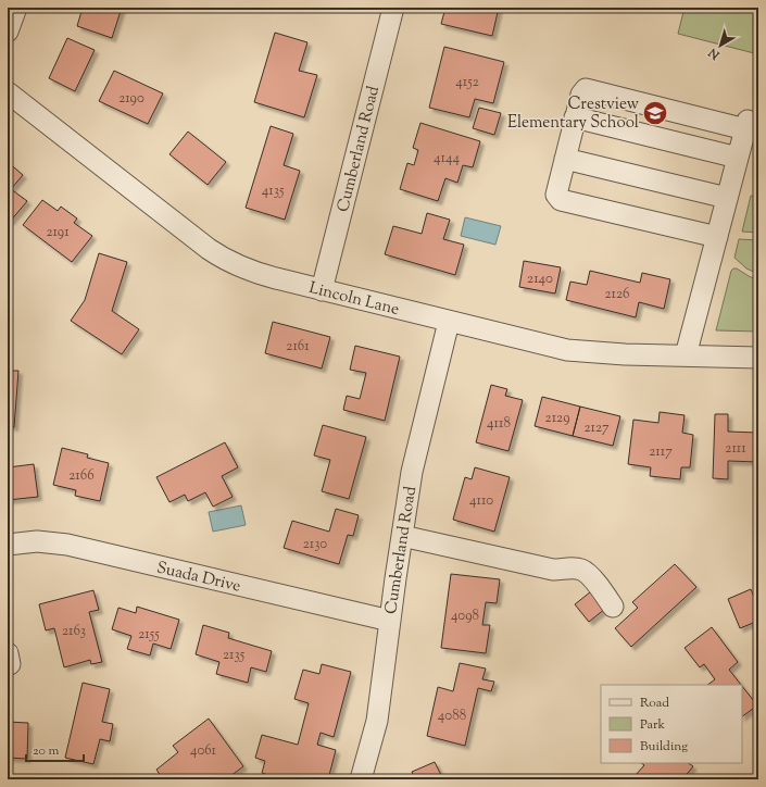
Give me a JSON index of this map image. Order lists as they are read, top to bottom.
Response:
{
  "streets": {
    "street": ["Cumberland Road", "Lincoln Lane", "Suada Drive"]
  },
  "crossings": [
    ["Cumberland Road", "Lincoln Lane"],
    ["Cumberland Road", "Suada Drive"]
  ],
  "places": {
    "school or university": ["Crestview Elementary School"]
  },
  "house_numbers": [
    "4152",
    "2190",
    "4144",
    "4135",
    "2191",
    "2140",
    "2126",
    "2161",
    "2129",
    "4118",
    "2127",
    "2111",
    "2117",
    "2166",
    "4110",
    "2130",
    "4098",
    "2163",
    "2155",
    "2135",
    "4088",
    "4061"
  ],
  "legend": ["Road", "Park", "Building"],
  "scale_bar": "20 m",
  "north": "bottom left"
}
